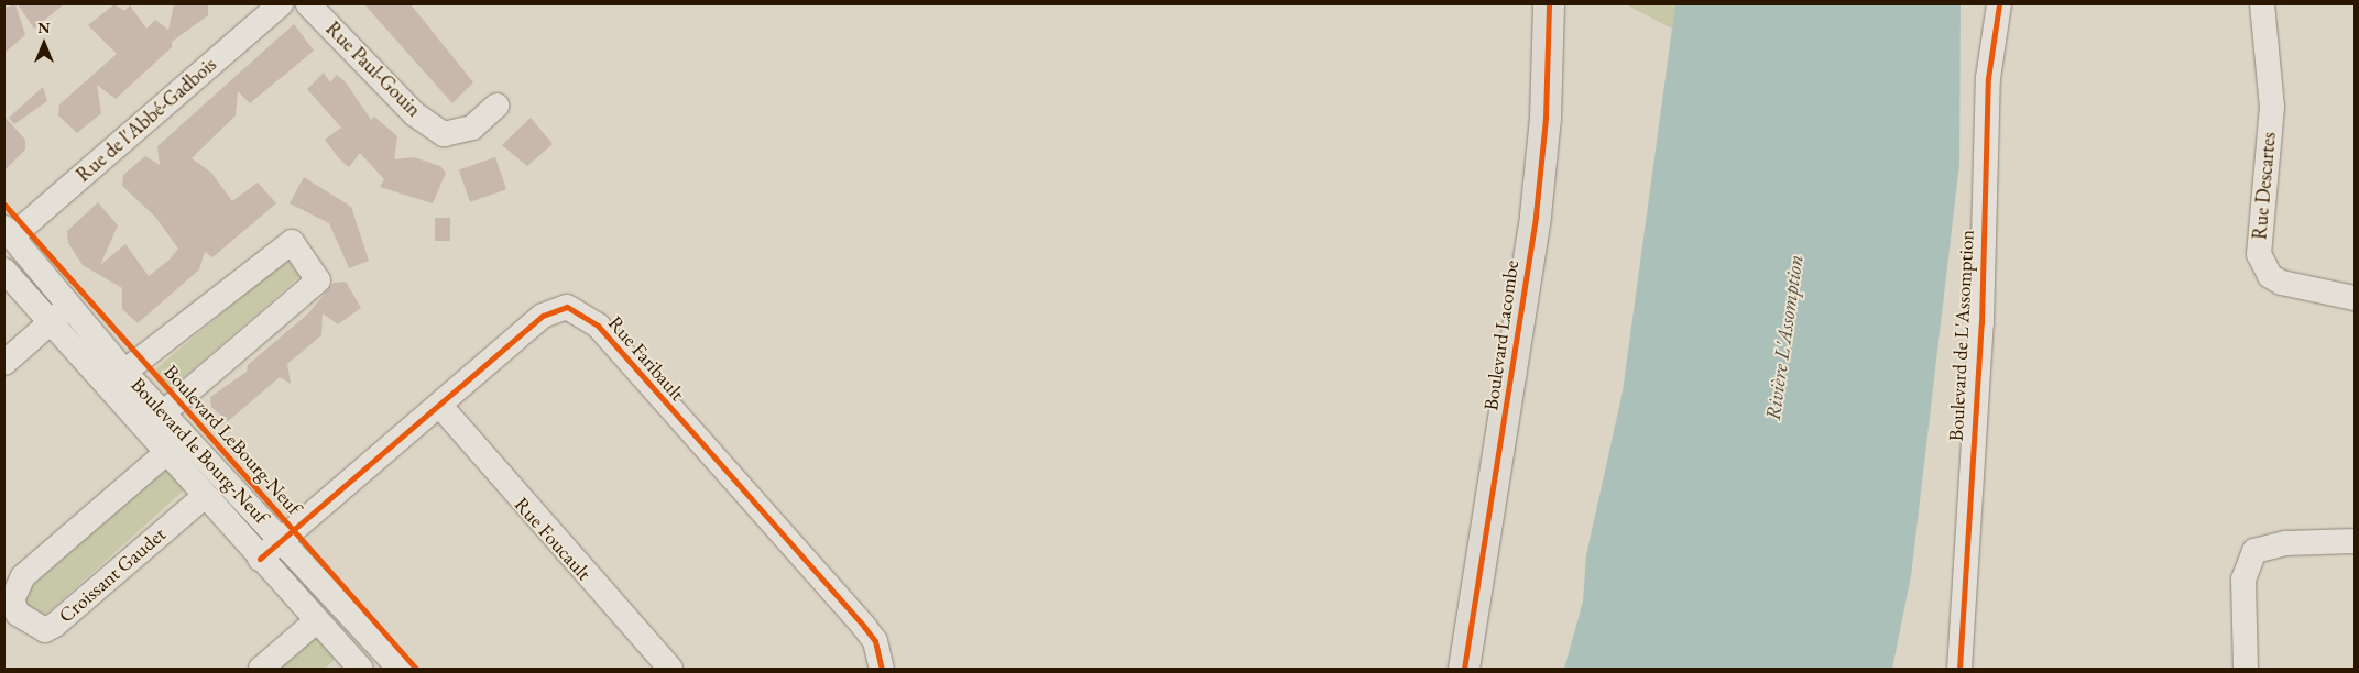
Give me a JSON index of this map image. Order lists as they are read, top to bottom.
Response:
{
  "streets": {
    "main road": ["Boulevard Lacombe"],
    "street": [
      "Rue Paul-Gouin",
      "Rue de l'Abbé-Gadbois",
      "Rue Descartes",
      "Boulevard de L'Assomption",
      "Rue Faribault",
      "Boulevard le Bourg-Neuf",
      "Rue Foucault",
      "Croissant Gaudet"
    ],
    "cycle path": ["Boulevard LeBourg-Neuf"]
  },
  "crossings": [
    ["Rue de l'Abbé-Gadbois", "Boulevard le Bourg-Neuf"],
    ["Rue Faribault", "Boulevard le Bourg-Neuf"],
    ["Rue Faribault", "Rue Foucault"],
    ["Boulevard le Bourg-Neuf", "Croissant Gaudet"]
  ],
  "water": ["Rivière L'Assomption"],
  "north": "top"
}
